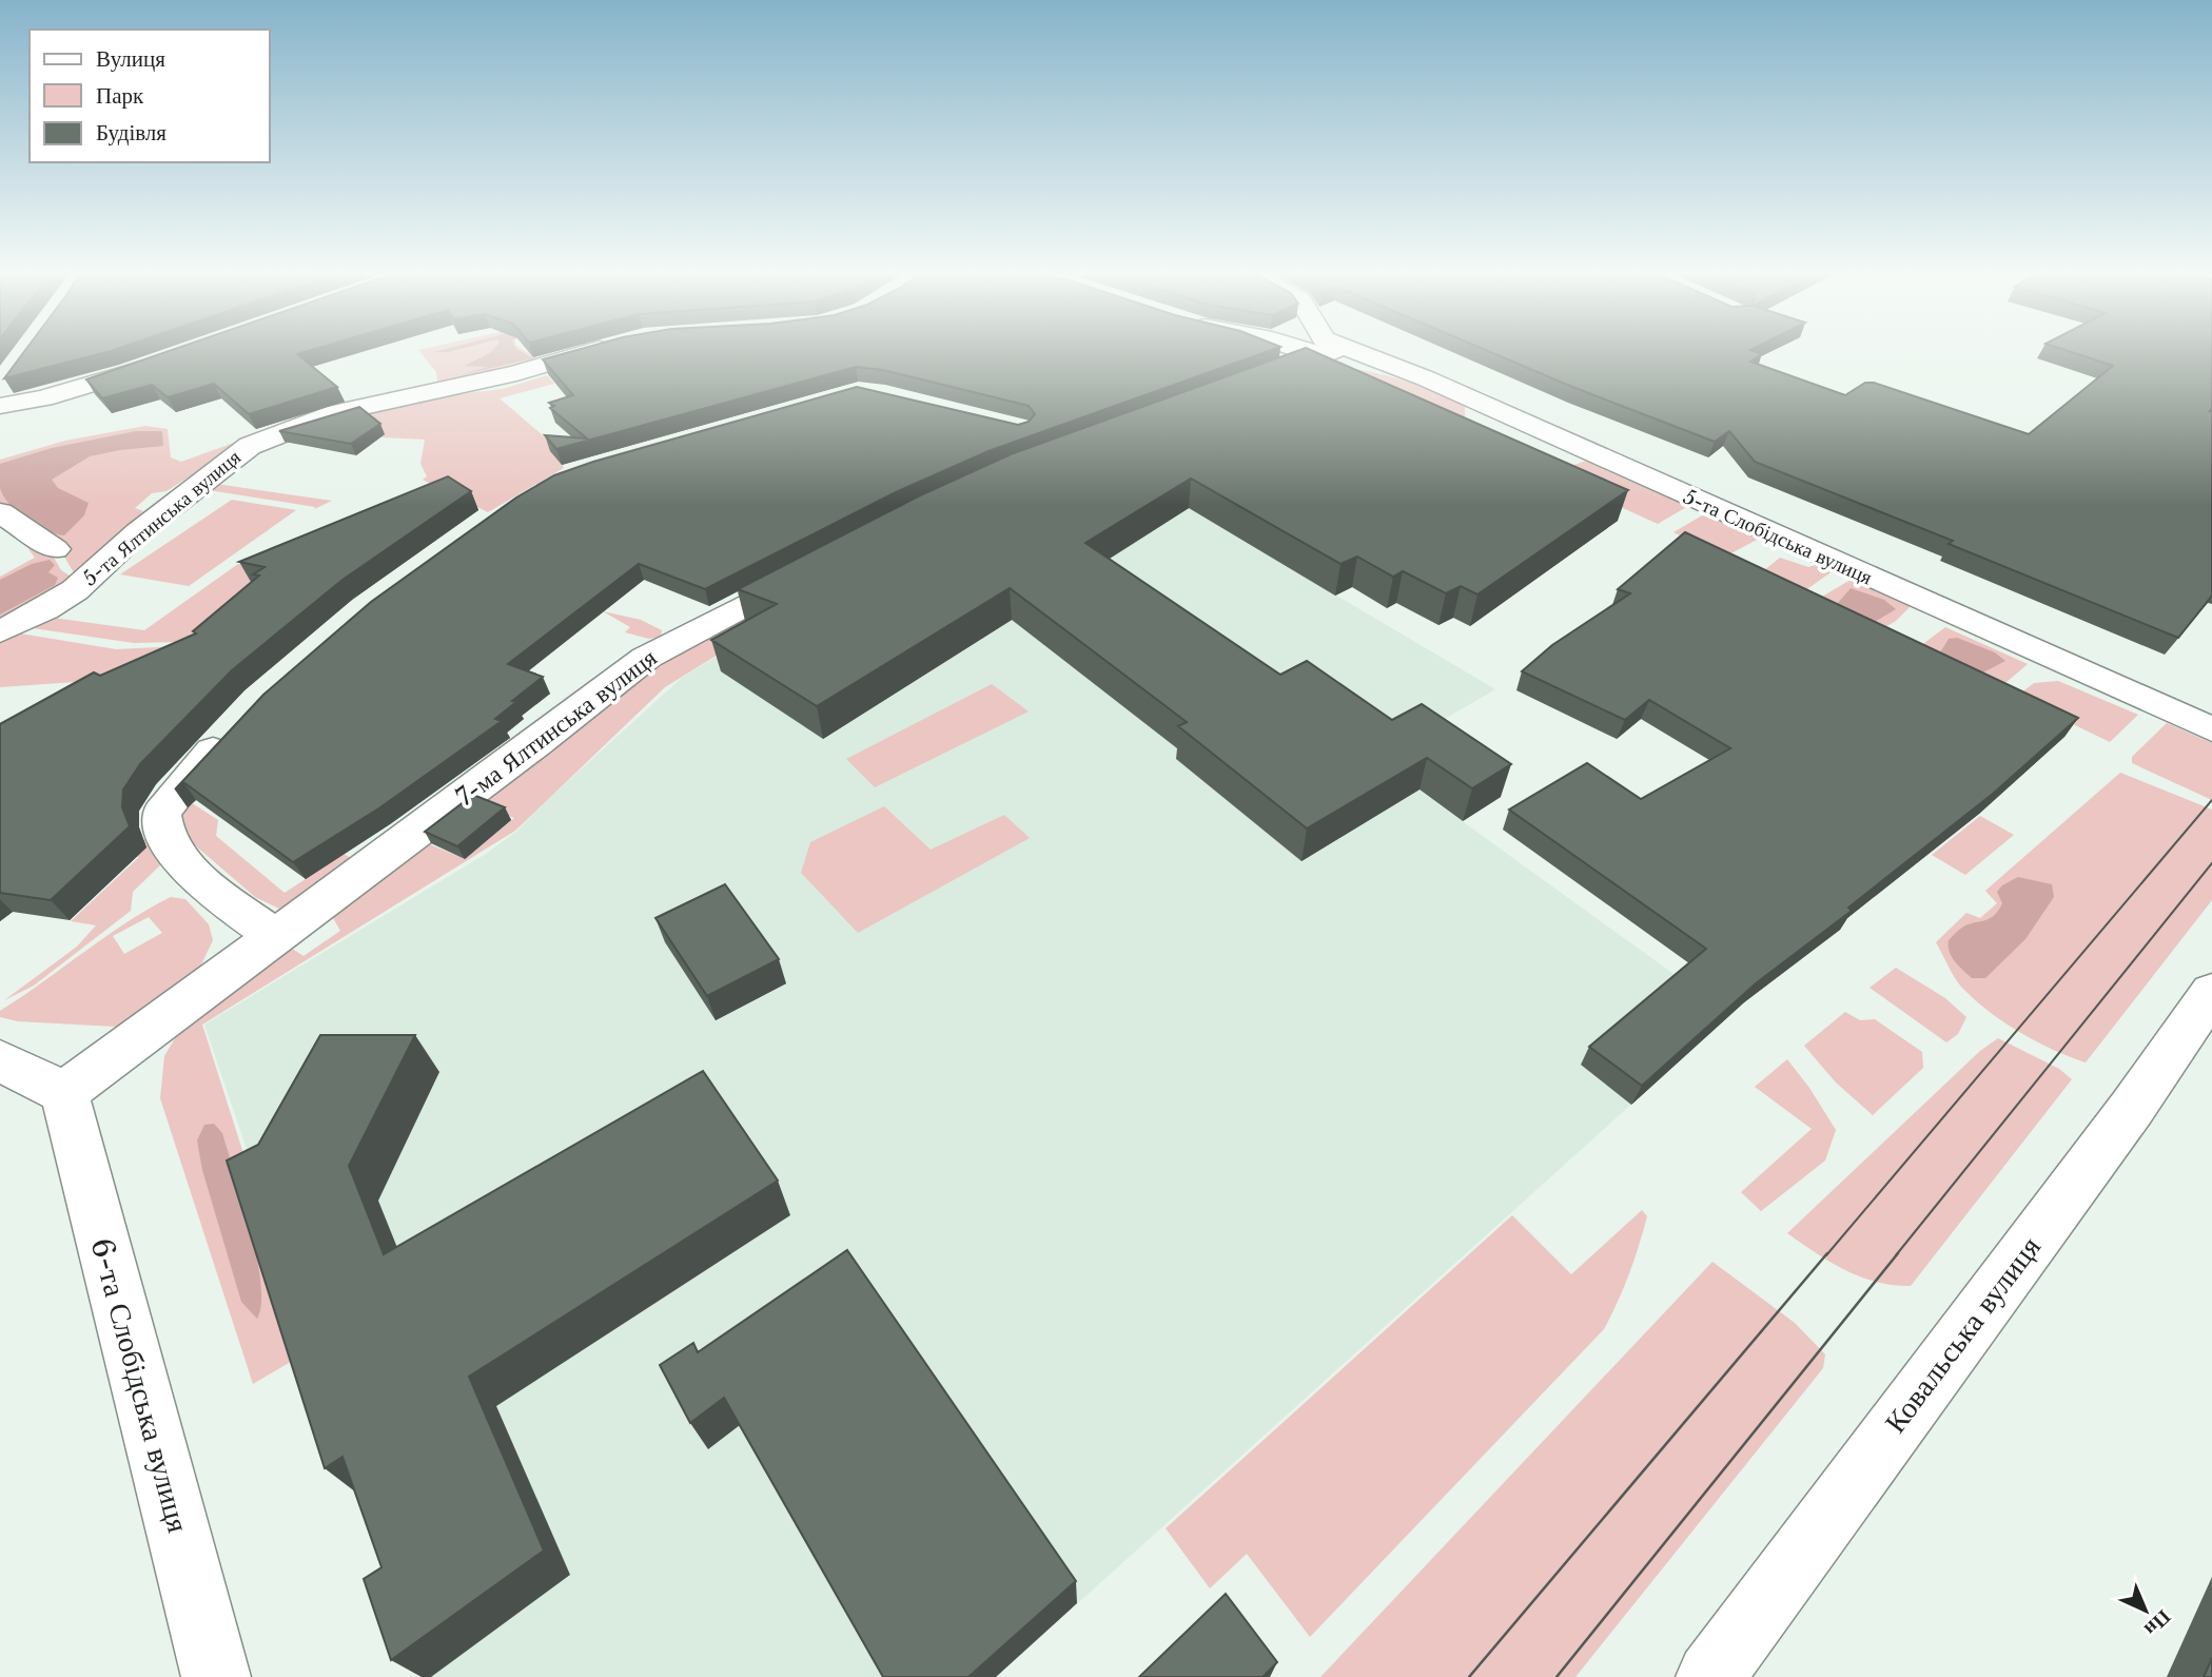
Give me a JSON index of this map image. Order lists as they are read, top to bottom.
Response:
{
  "streets": {
    "street": [
      "5-та Ялтинська вулиця",
      "5-та Слобідська вулиця",
      "7-ма Ялтинська вулиця",
      "Ковальська вулиця",
      "6-та Слобідська вулиця"
    ]
  },
  "crossings": [
    ["7-ма Ялтинська вулиця", "6-та Слобідська вулиця"]
  ],
  "legend": ["Вулиця", "Парк", "Будівля"],
  "north": "bottom right"
}
